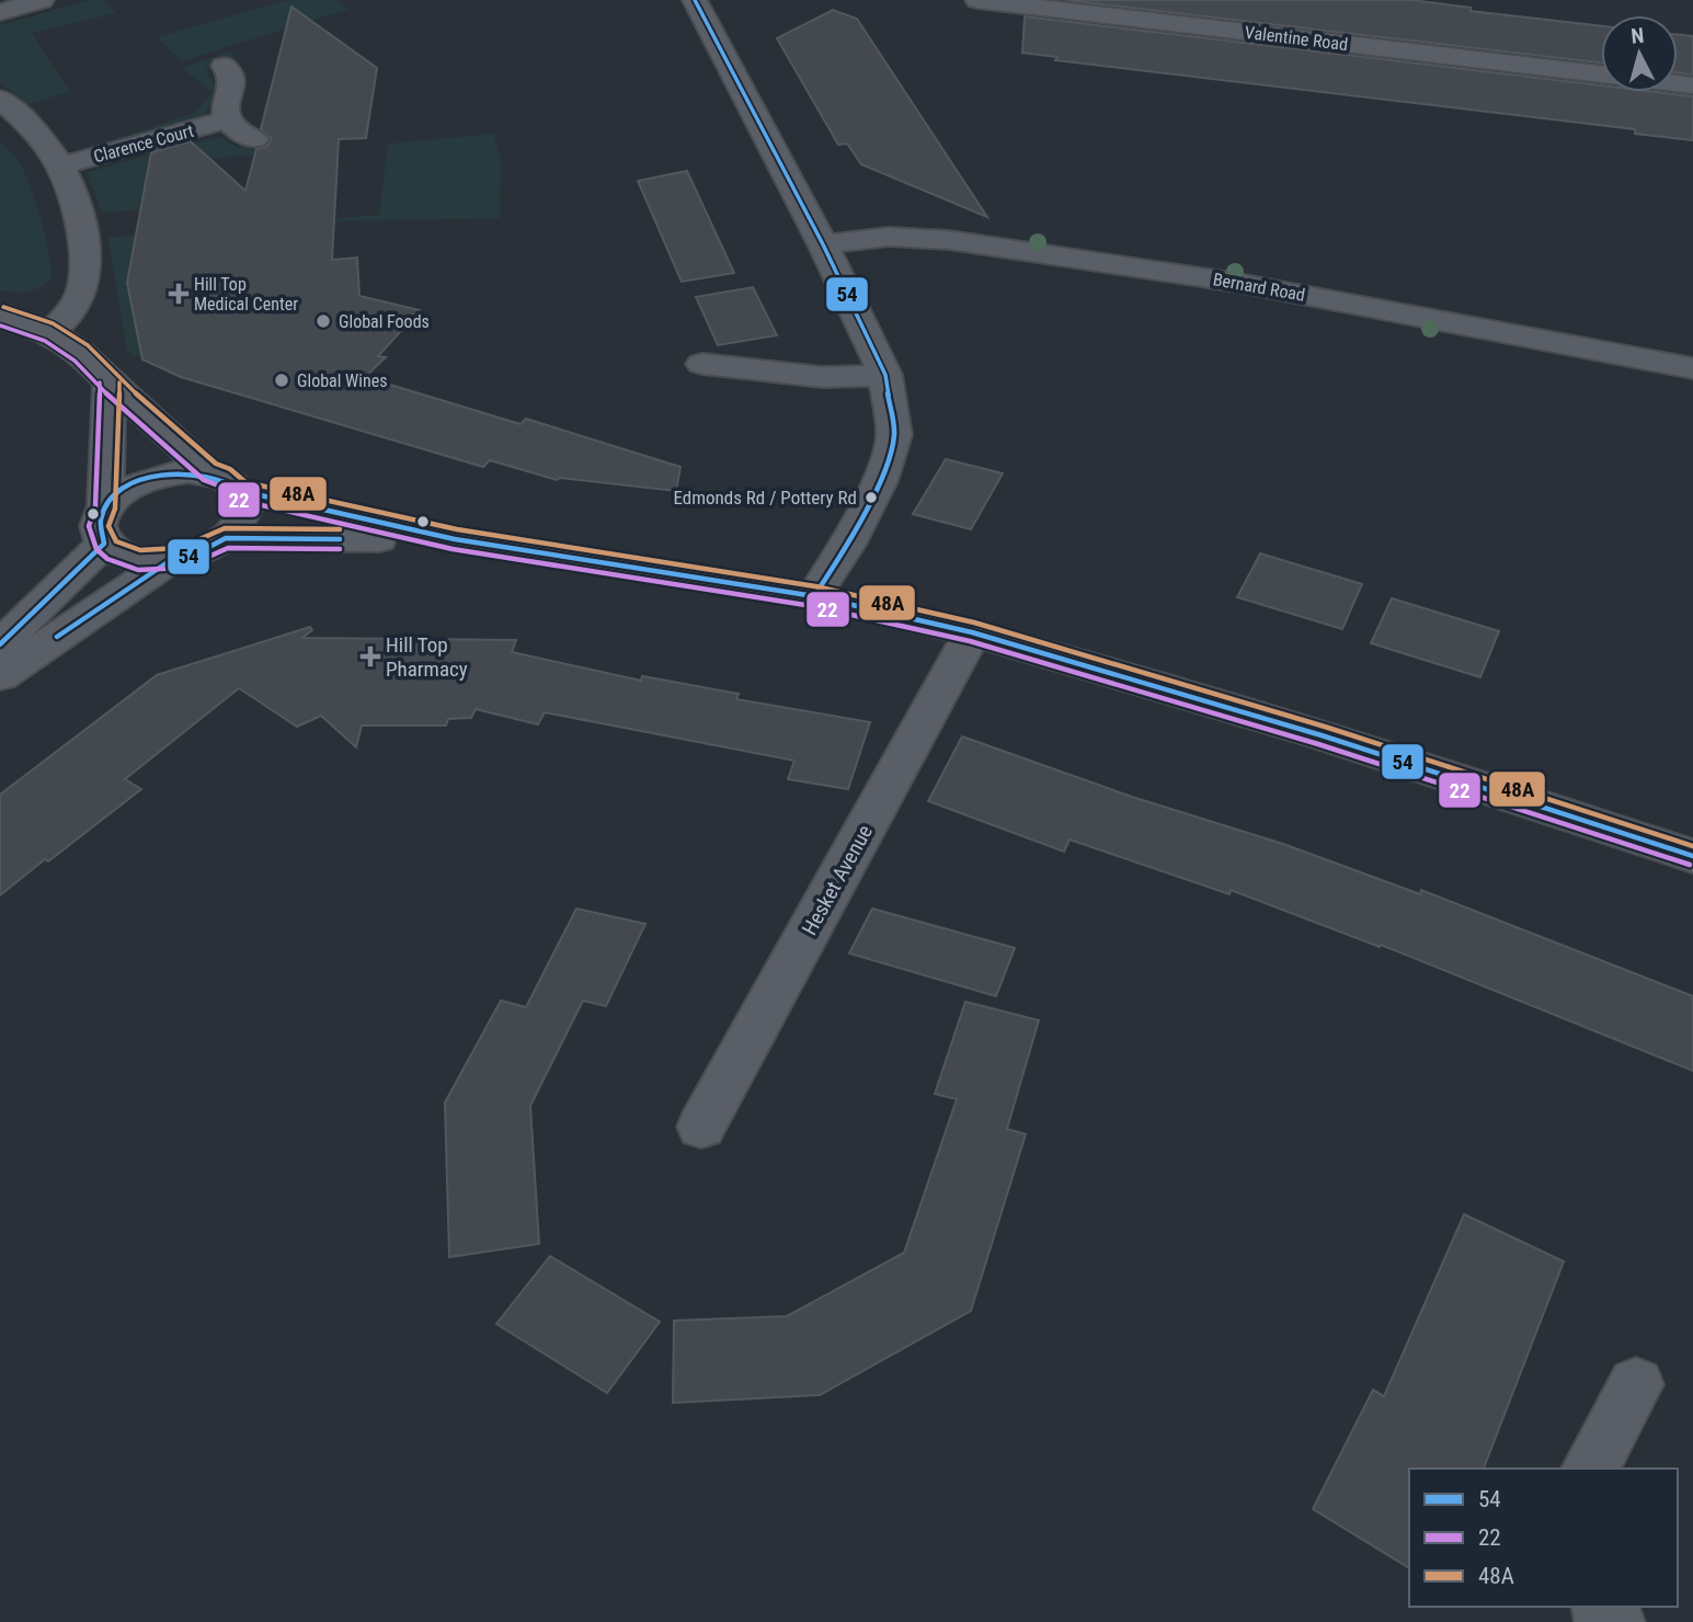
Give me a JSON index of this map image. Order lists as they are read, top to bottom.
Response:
{
  "streets": {
    "street": [
      "Valentine Road",
      "Clarence Court",
      "Bernard Road",
      "Hesket Avenue"
    ]
  },
  "places": {
    "health": ["Hill Top Medical Center", "Hill Top Pharmacy"],
    "other": ["Global Foods", "Global Wines", "Edmonds Rd / Pottery Rd"]
  },
  "lines": ["transit line 54", "transit line 48A", "transit line 22"],
  "legend": ["54", "22", "48A"],
  "north": "top"
}
